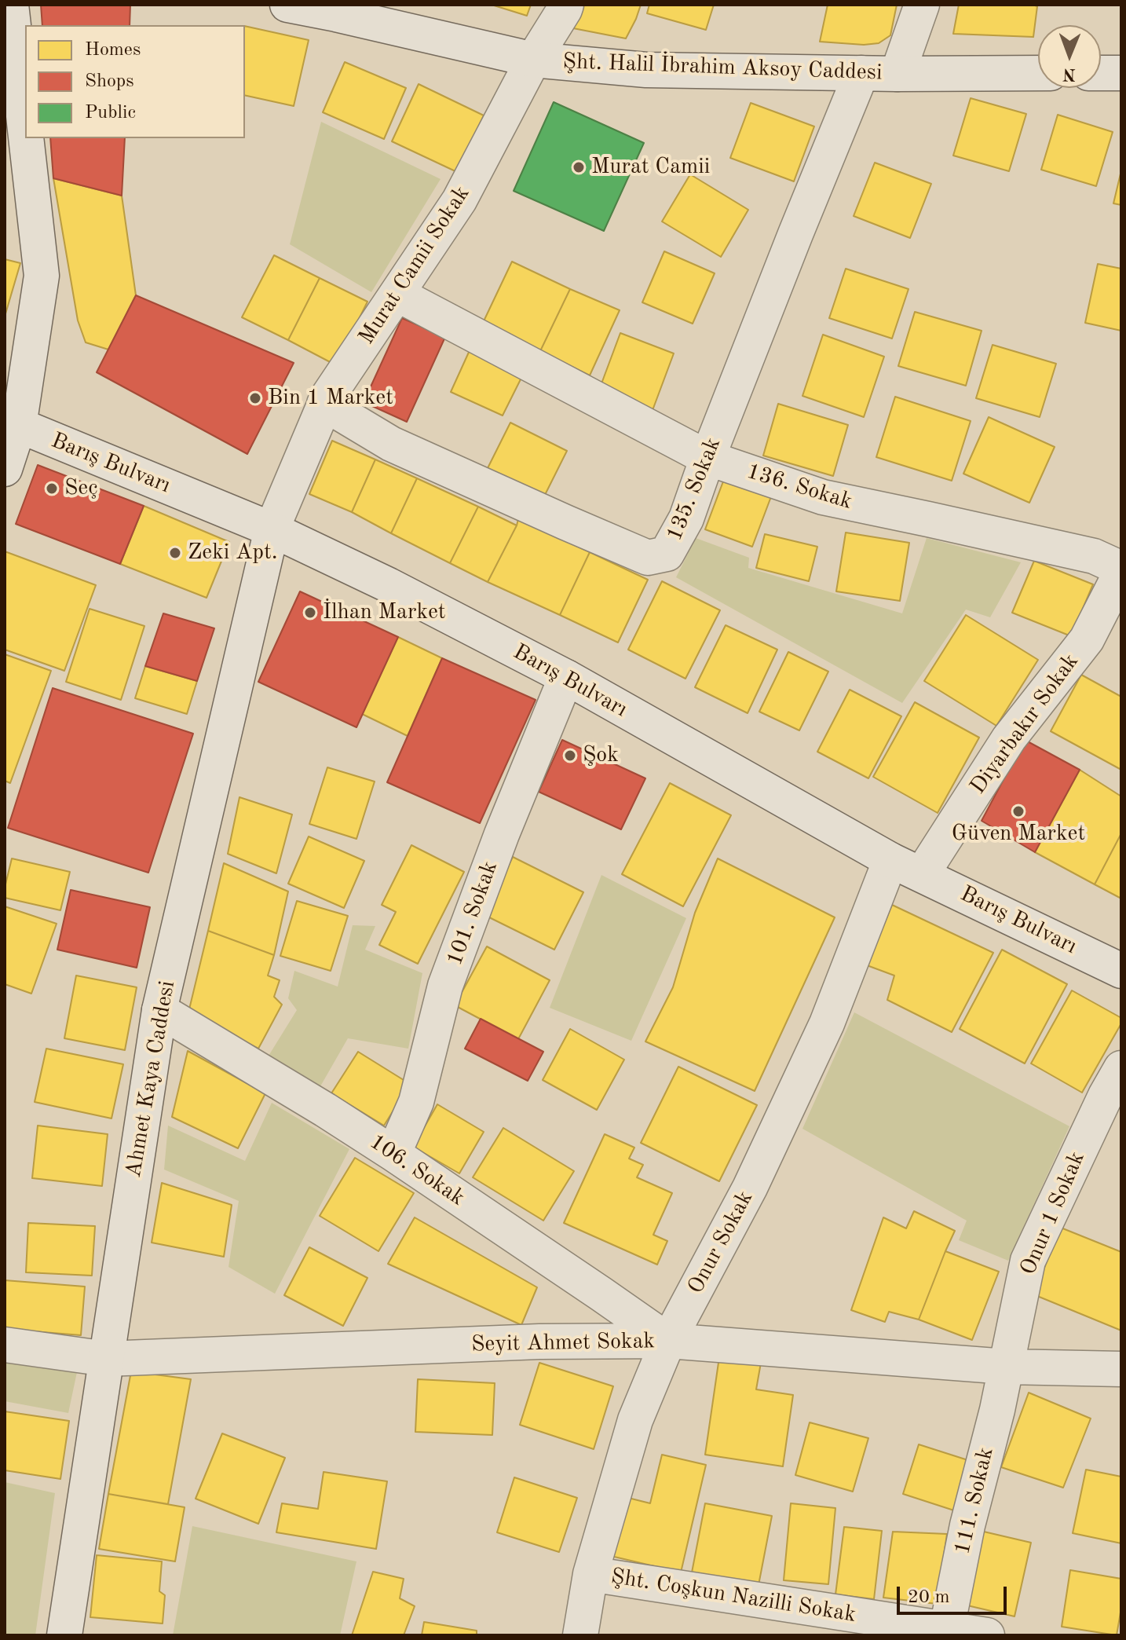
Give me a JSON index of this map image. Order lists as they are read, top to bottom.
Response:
{
  "streets": {
    "street": [
      "Şht. Halil İbrahim Aksoy Caddesi",
      "Murat Camii Sokak",
      "Barış Bulvarı",
      "136. Sokak",
      "135. Sokak",
      "Diyarbakır Sokak",
      "101. Sokak",
      "Ahmet Kaya Caddesi",
      "106. Sokak",
      "Onur 1 Sokak",
      "Onur Sokak",
      "Seyit Ahmet Sokak",
      "111. Sokak",
      "Şht. Coşkun Nazilli Sokak"
    ]
  },
  "crossings": [
    ["Şht. Halil İbrahim Aksoy Caddesi", "Murat Camii Sokak"],
    ["Şht. Halil İbrahim Aksoy Caddesi", "135. Sokak"],
    ["Murat Camii Sokak", "Barış Bulvarı"],
    ["Murat Camii Sokak", "136. Sokak"],
    ["Murat Camii Sokak", "135. Sokak"],
    ["Murat Camii Sokak", "Ahmet Kaya Caddesi"],
    ["Barış Bulvarı", "Diyarbakır Sokak"],
    ["Barış Bulvarı", "101. Sokak"],
    ["Barış Bulvarı", "Ahmet Kaya Caddesi"],
    ["Barış Bulvarı", "Onur Sokak"],
    ["136. Sokak", "135. Sokak"],
    ["136. Sokak", "Diyarbakır Sokak"],
    ["101. Sokak", "106. Sokak"],
    ["Ahmet Kaya Caddesi", "106. Sokak"],
    ["Ahmet Kaya Caddesi", "Seyit Ahmet Sokak"],
    ["106. Sokak", "Onur Sokak"],
    ["106. Sokak", "Seyit Ahmet Sokak"],
    ["Onur 1 Sokak", "Seyit Ahmet Sokak"],
    ["Onur 1 Sokak", "111. Sokak"],
    ["Onur Sokak", "Seyit Ahmet Sokak"],
    ["Onur Sokak", "Şht. Coşkun Nazilli Sokak"],
    ["Seyit Ahmet Sokak", "111. Sokak"],
    ["111. Sokak", "Şht. Coşkun Nazilli Sokak"]
  ],
  "places": [
    "Murat Camii",
    "Bin 1 Market",
    "Seç",
    "Zeki Apt.",
    "İlhan Market",
    "Şok",
    "Güven Market"
  ],
  "legend": ["Homes", "Shops", "Public"],
  "scale_bar": "20 m",
  "north": "bottom"
}
